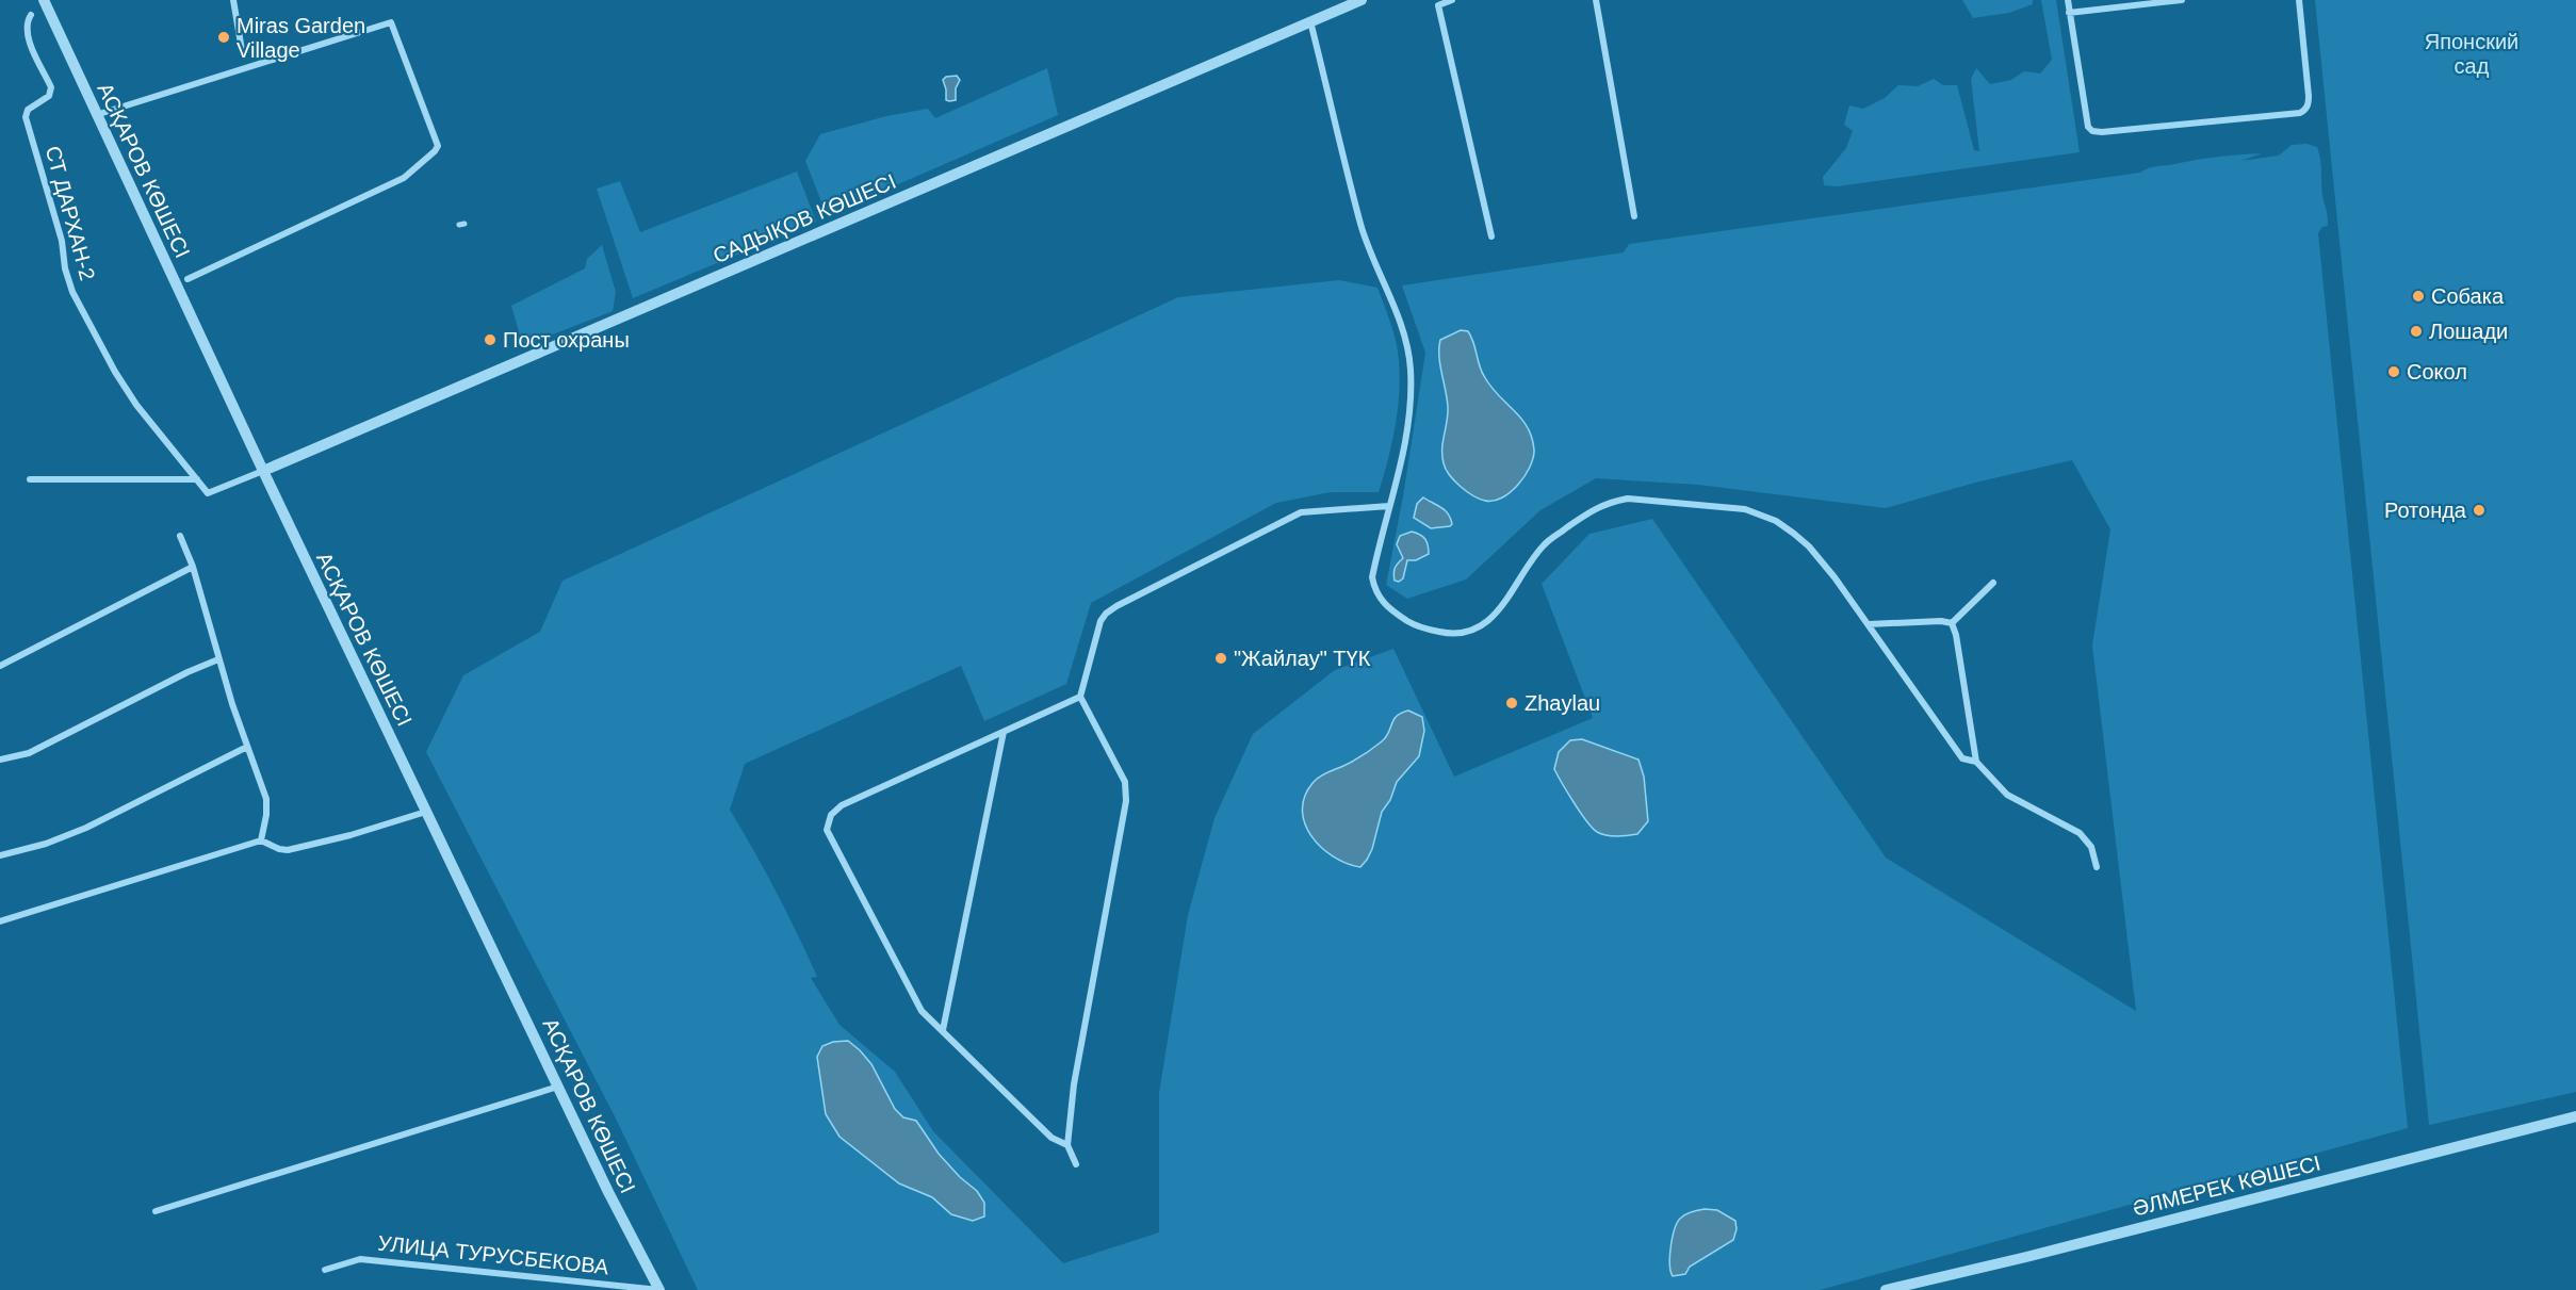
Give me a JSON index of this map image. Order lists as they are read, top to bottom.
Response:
{
  "streets": {
    "street": [
      "АСҚАРОВ КӨШЕСІ",
      "СТ ДАРХАН-2",
      "САДЫҚОВ КӨШЕСІ",
      "ӘЛМЕРЕК КӨШЕСІ",
      "УЛИЦА ТУРУСБЕКОВА"
    ]
  },
  "crossings": [
    ["АСҚАРОВ КӨШЕСІ", "САДЫҚОВ КӨШЕСІ"],
    ["АСҚАРОВ КӨШЕСІ", "УЛИЦА ТУРУСБЕКОВА"]
  ],
  "parks": ["Японский сад"],
  "places": [
    "Miras Garden Village",
    "Собака",
    "Лошади",
    "Пост охраны",
    "Сокол",
    "Ротонда",
    "\"Жайлау\" ТҮК",
    "Zhaylau"
  ]
}
